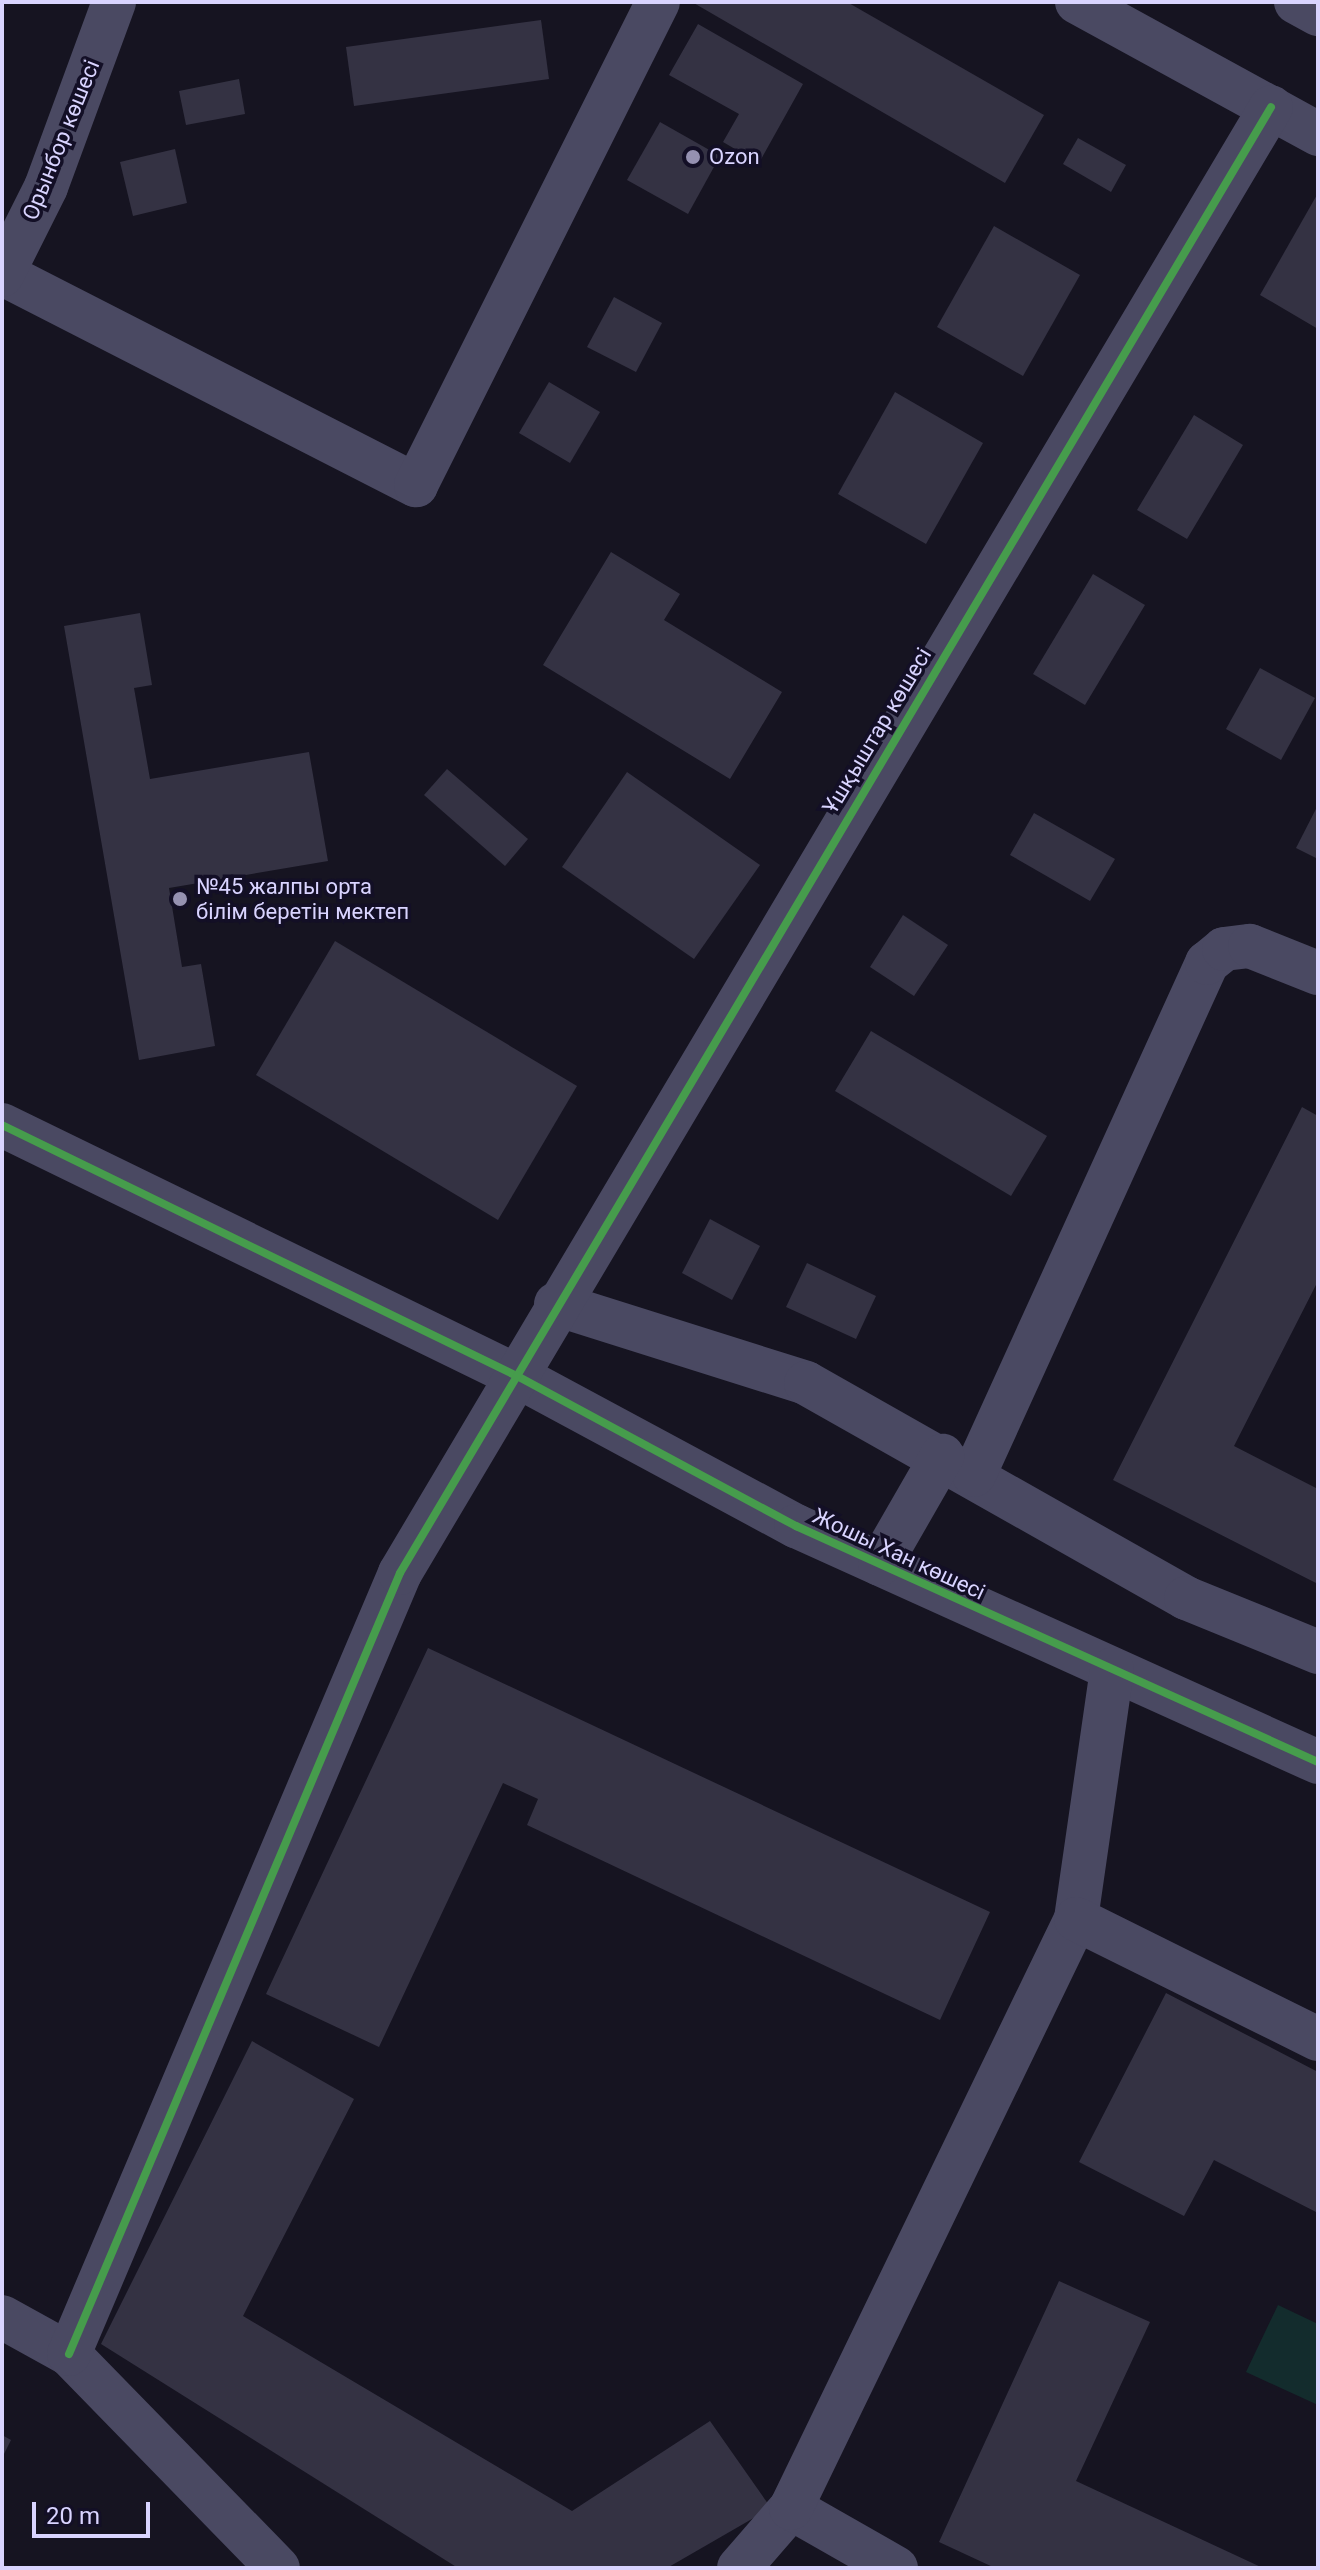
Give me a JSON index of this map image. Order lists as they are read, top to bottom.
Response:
{
  "streets": {
    "street": ["Орынбор көшесі", "Ұшқыштар көшесі", "Жошы Хан көшесі"]
  },
  "crossings": [
    ["Ұшқыштар көшесі", "Жошы Хан көшесі"]
  ],
  "places": ["Ozon", "№45 жалпы орта білім беретін мектеп"],
  "scale_bar": "20 m"
}
